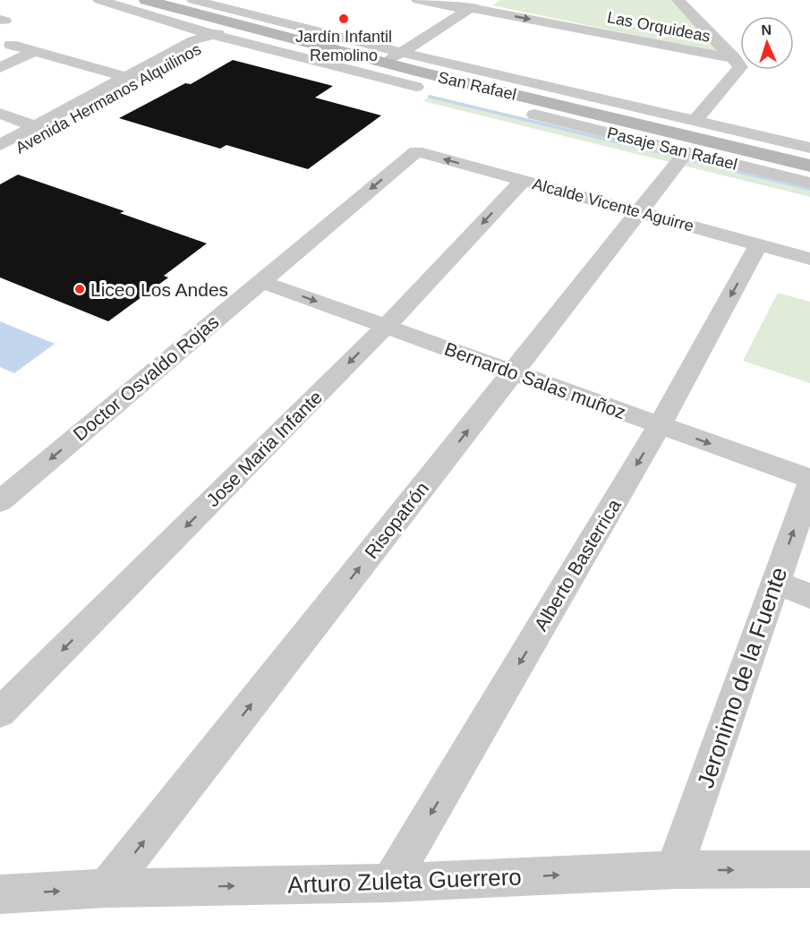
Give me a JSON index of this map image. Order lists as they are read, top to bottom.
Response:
{
  "streets": {
    "main road": ["San Rafael"],
    "street": [
      "Las Orquideas",
      "Avenida Hermanos Alquilinos",
      "Pasaje San Rafael",
      "Alcalde Vicente Aguirre",
      "Doctor Osvaldo Rojas",
      "Bernardo Salas muñoz",
      "Jose Maria Infante",
      "Risopatrón",
      "Alberto Basterrica",
      "Jeronimo de la Fuente",
      "Arturo Zuleta Guerrero"
    ]
  },
  "crossings": [
    ["San Rafael", "Avenida Hermanos Alquilinos"],
    ["Pasaje San Rafael", "Risopatrón"],
    ["Alcalde Vicente Aguirre", "Doctor Osvaldo Rojas"],
    ["Alcalde Vicente Aguirre", "Jose Maria Infante"],
    ["Alcalde Vicente Aguirre", "Risopatrón"],
    ["Alcalde Vicente Aguirre", "Alberto Basterrica"],
    ["Doctor Osvaldo Rojas", "Bernardo Salas muñoz"],
    ["Bernardo Salas muñoz", "Jose Maria Infante"],
    ["Bernardo Salas muñoz", "Risopatrón"],
    ["Bernardo Salas muñoz", "Alberto Basterrica"],
    ["Risopatrón", "Arturo Zuleta Guerrero"],
    ["Alberto Basterrica", "Arturo Zuleta Guerrero"],
    ["Jeronimo de la Fuente", "Arturo Zuleta Guerrero"]
  ],
  "one_way": [
    "Las Orquideas",
    "Doctor Osvaldo Rojas",
    "Bernardo Salas muñoz",
    "Jose Maria Infante",
    "Risopatrón",
    "Alberto Basterrica",
    "Arturo Zuleta Guerrero"
  ],
  "places": ["Jardín Infantil Remolino", "Liceo Los Andes"],
  "north": "top"
}
